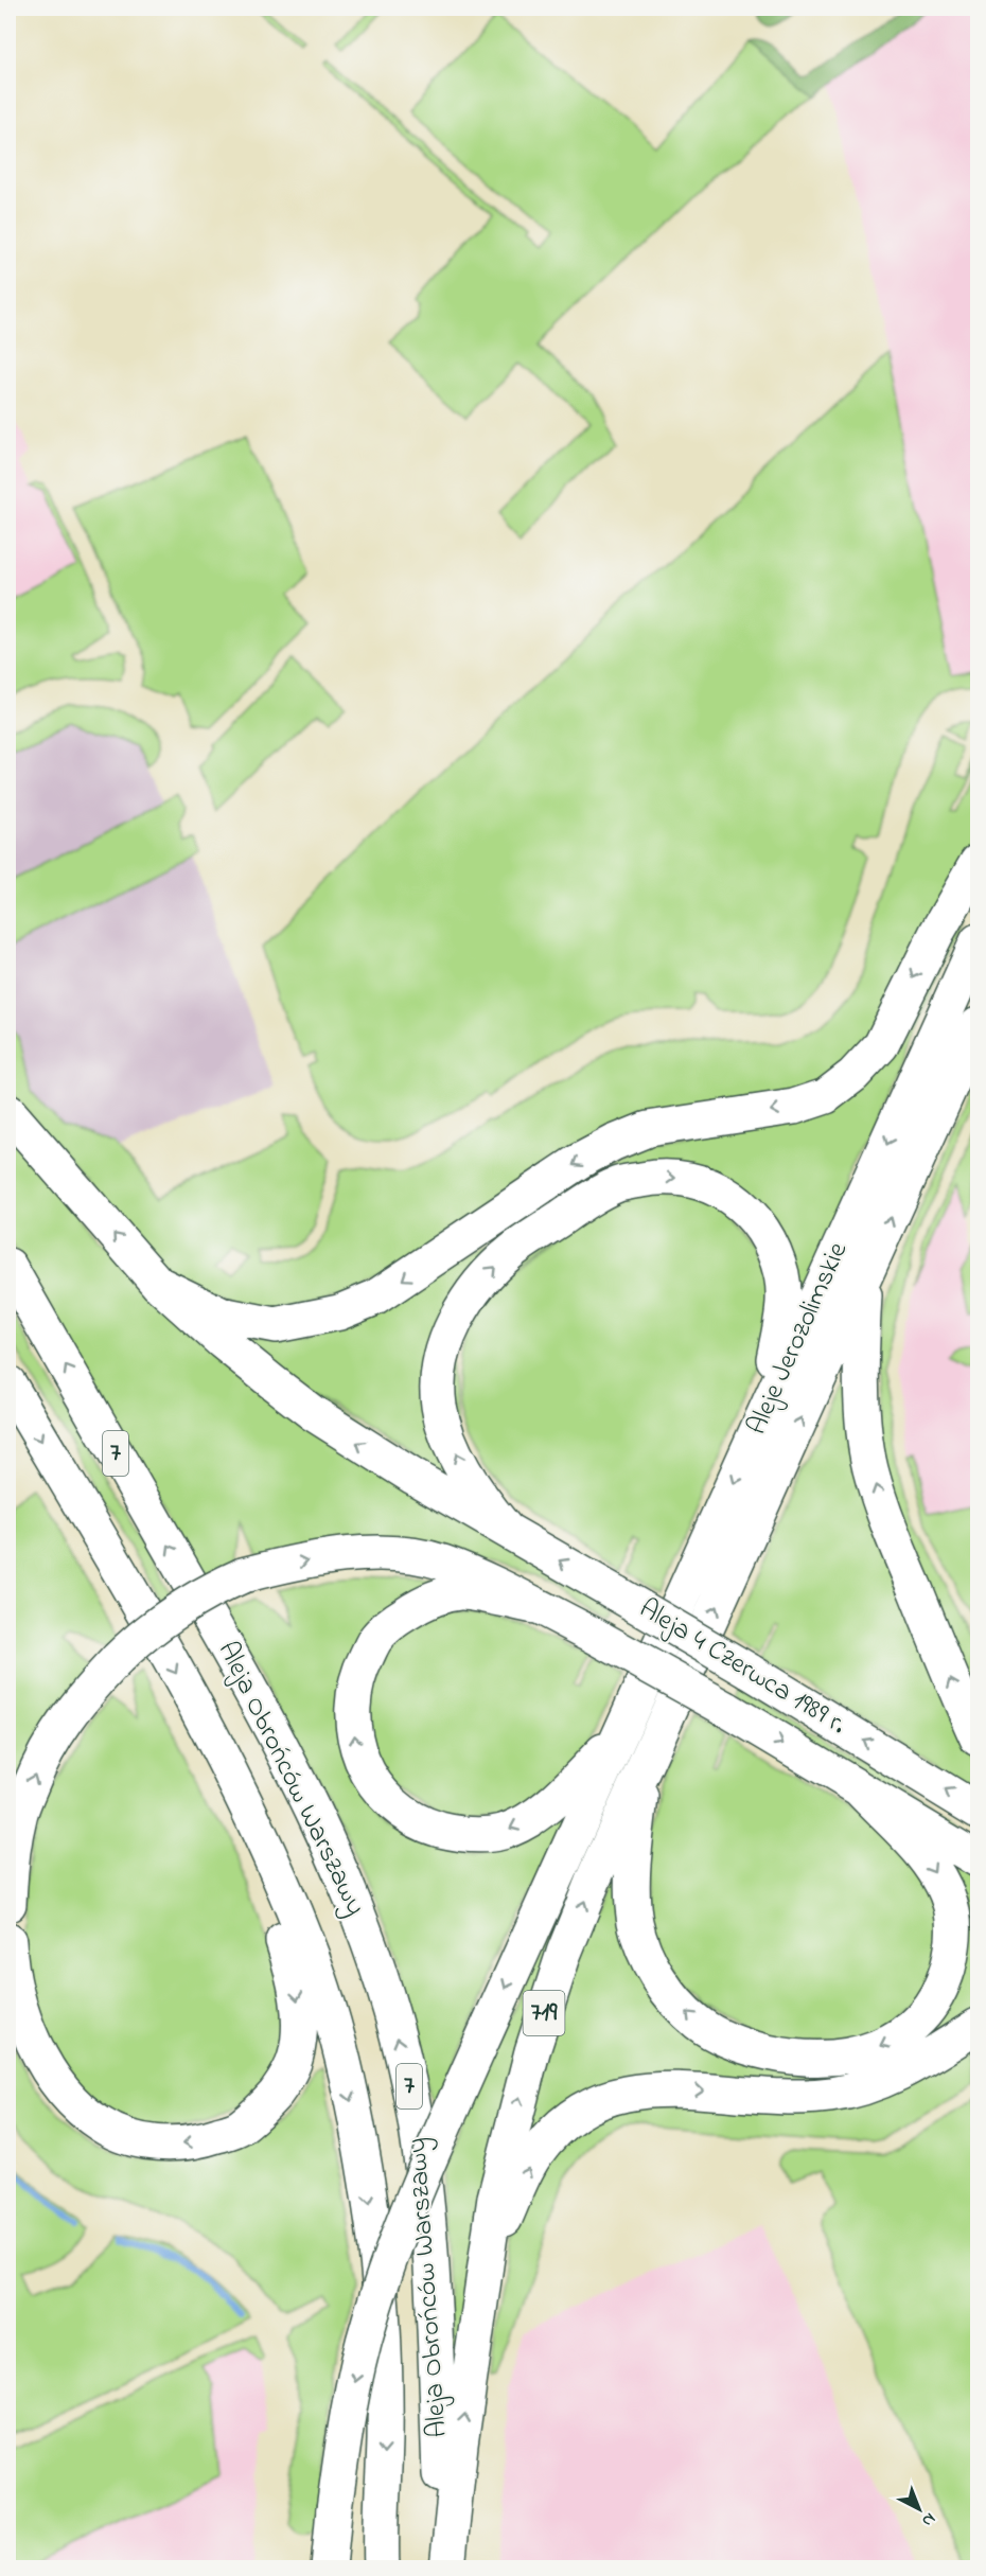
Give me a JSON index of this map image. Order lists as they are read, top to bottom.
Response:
{
  "streets": {
    "main road": [
      "Aleje Jerozolimskie",
      "7",
      "Aleja 4 Czerwca 1989 r.",
      "Aleja Obrońców Warszawy",
      "719"
    ]
  },
  "crossings": [
    ["Aleje Jerozolimskie", "719"],
    ["Aleja Obrońców Warszawy", "719"]
  ],
  "north": "bottom right"
}
